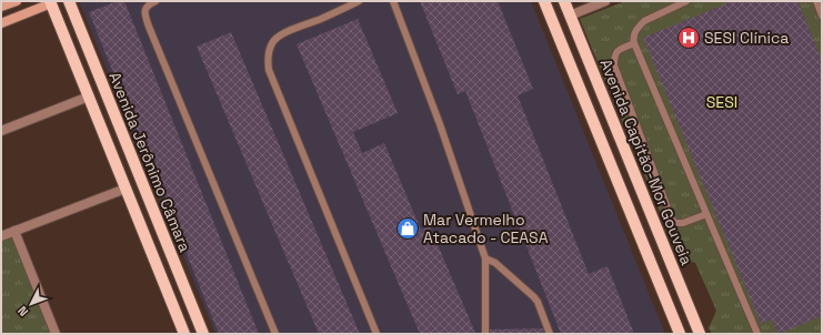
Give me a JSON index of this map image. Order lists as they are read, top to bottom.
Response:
{
  "streets": {
    "main road": ["Avenida Jerônimo Câmara", "Avenida Capitão-Mor Gouveia"]
  },
  "parks": ["SESI"],
  "places": {
    "hospital": ["SESI Clínica"],
    "shop": ["Mar Vermelho Atacado - CEASA"]
  },
  "north": "bottom left"
}
